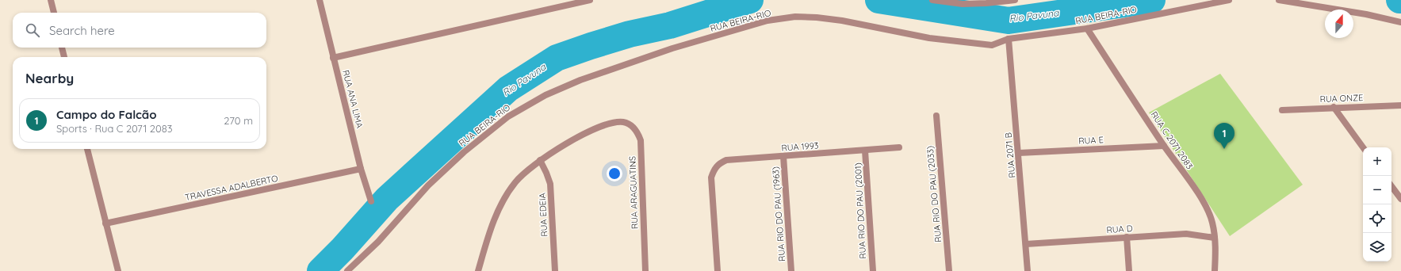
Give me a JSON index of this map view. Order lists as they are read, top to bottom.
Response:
{
  "streets": {
    "street": [
      "RUA BEIRA-RIO",
      "RUA ONZE",
      "RUA ANA LIMA",
      "RUA E",
      "RUA C 2071 2083",
      "RUA 1993",
      "RUA 2071 B",
      "TRAVESSA ADALBERTO",
      "RUA ARAGUATINS",
      "RUA RIO DO PAU (2033)",
      "RUA RIO DO PAU (2001)",
      "RUA RIO DO PAU (1963)",
      "RUA EDEIA",
      "RUA D"
    ]
  },
  "crossings": [
    ["RUA BEIRA-RIO", "RUA C 2071 2083"],
    ["RUA BEIRA-RIO", "RUA 2071 B"],
    ["RUA ANA LIMA", "TRAVESSA ADALBERTO"],
    ["RUA E", "RUA C 2071 2083"],
    ["RUA E", "RUA 2071 B"],
    ["RUA C 2071 2083", "RUA D"],
    ["RUA 1993", "RUA RIO DO PAU (2001)"],
    ["RUA 1993", "RUA RIO DO PAU (1963)"],
    ["RUA 2071 B", "RUA D"],
    ["RUA ARAGUATINS", "RUA EDEIA"]
  ],
  "water": ["Rio Pavuna"],
  "north": "top",
  "page": {
    "search": "Search here",
    "heading": "Nearby",
    "list": [
      {
        "mark": "1",
        "name": "Campo do Falcão",
        "note": "Sports · Rua C 2071 2083",
        "value": "270 m"
      }
    ],
    "pins": "1",
    "map_buttons": ["+", "−"]
  }
}
